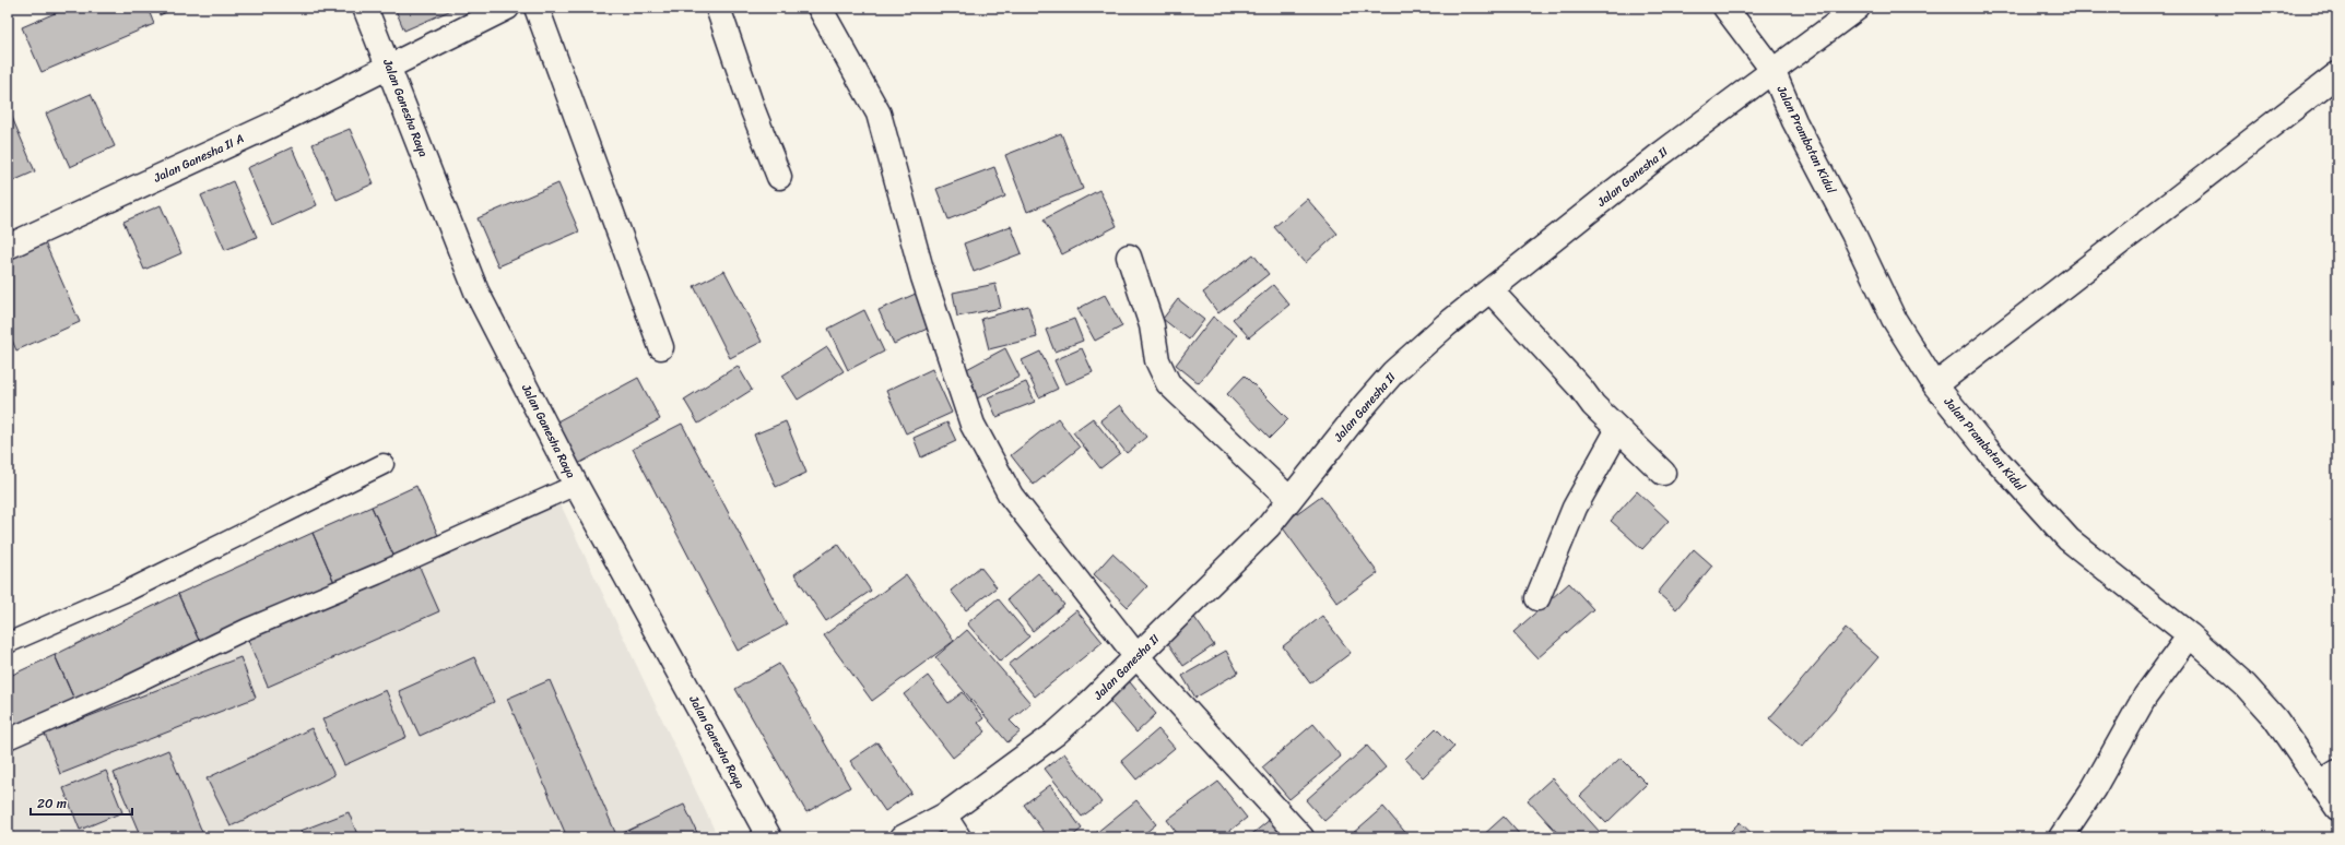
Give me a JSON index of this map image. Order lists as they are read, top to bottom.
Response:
{
  "streets": {
    "street": [
      "Jalan Ganesha Raya",
      "Jalan Prambatan Kidul",
      "Jalan Ganesha II A",
      "Jalan Ganesha II"
    ]
  },
  "crossings": [
    ["Jalan Ganesha Raya", "Jalan Ganesha II A"],
    ["Jalan Prambatan Kidul", "Jalan Ganesha II"]
  ],
  "scale_bar": "20 m"
}
